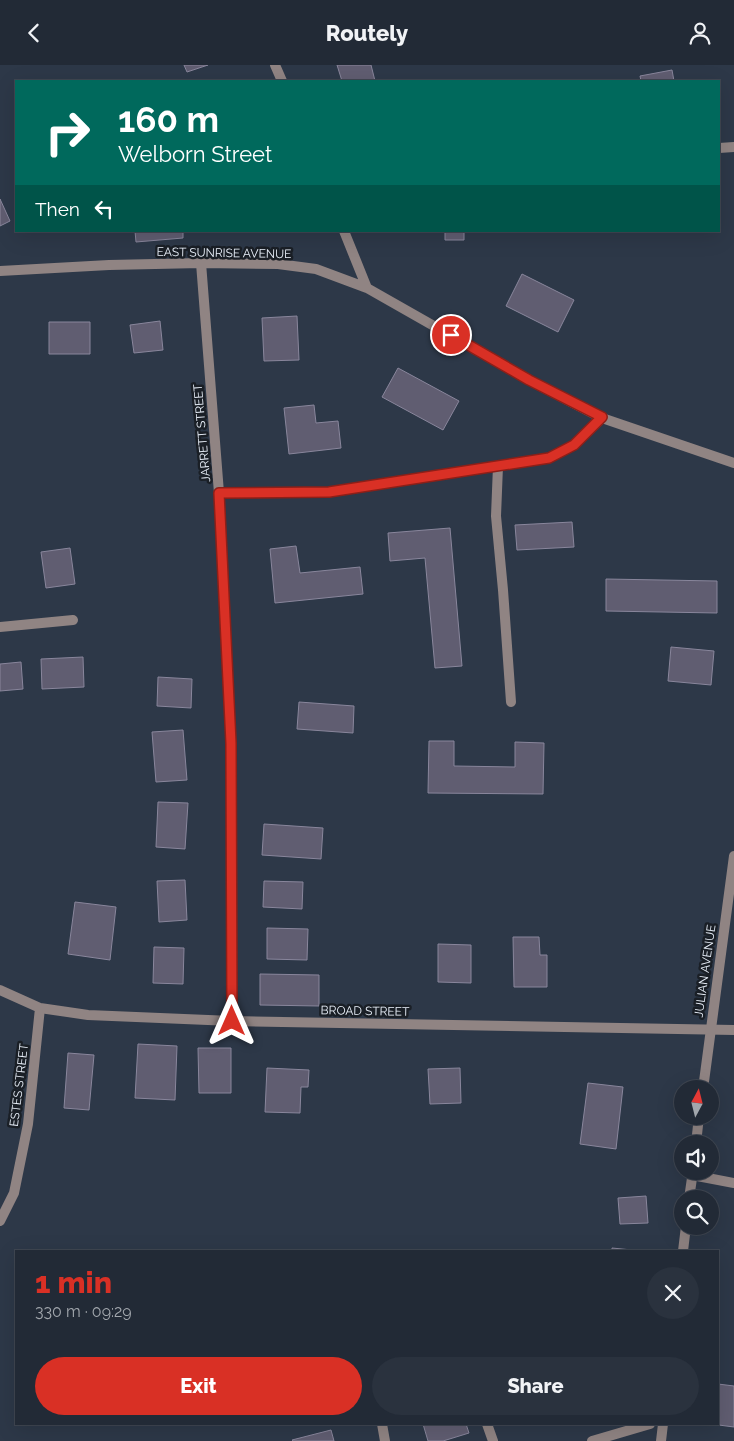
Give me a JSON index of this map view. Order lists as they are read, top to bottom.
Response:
{
  "streets": {
    "street": [
      "EAST SUNRISE AVENUE",
      "JARRETT STREET",
      "JULIAN AVENUE",
      "BROAD STREET",
      "ESTES STREET"
    ]
  },
  "crossings": [
    ["EAST SUNRISE AVENUE", "JARRETT STREET"],
    ["JARRETT STREET", "BROAD STREET"],
    ["JULIAN AVENUE", "BROAD STREET"],
    ["BROAD STREET", "ESTES STREET"]
  ],
  "north": "top",
  "page": {
    "header": "Routely",
    "turn": ["160 m", "Welborn Street"],
    "then": "Then",
    "heading": ["1 min", "330 m · 09:29"],
    "buttons": ["Exit", "Share"]
  }
}
